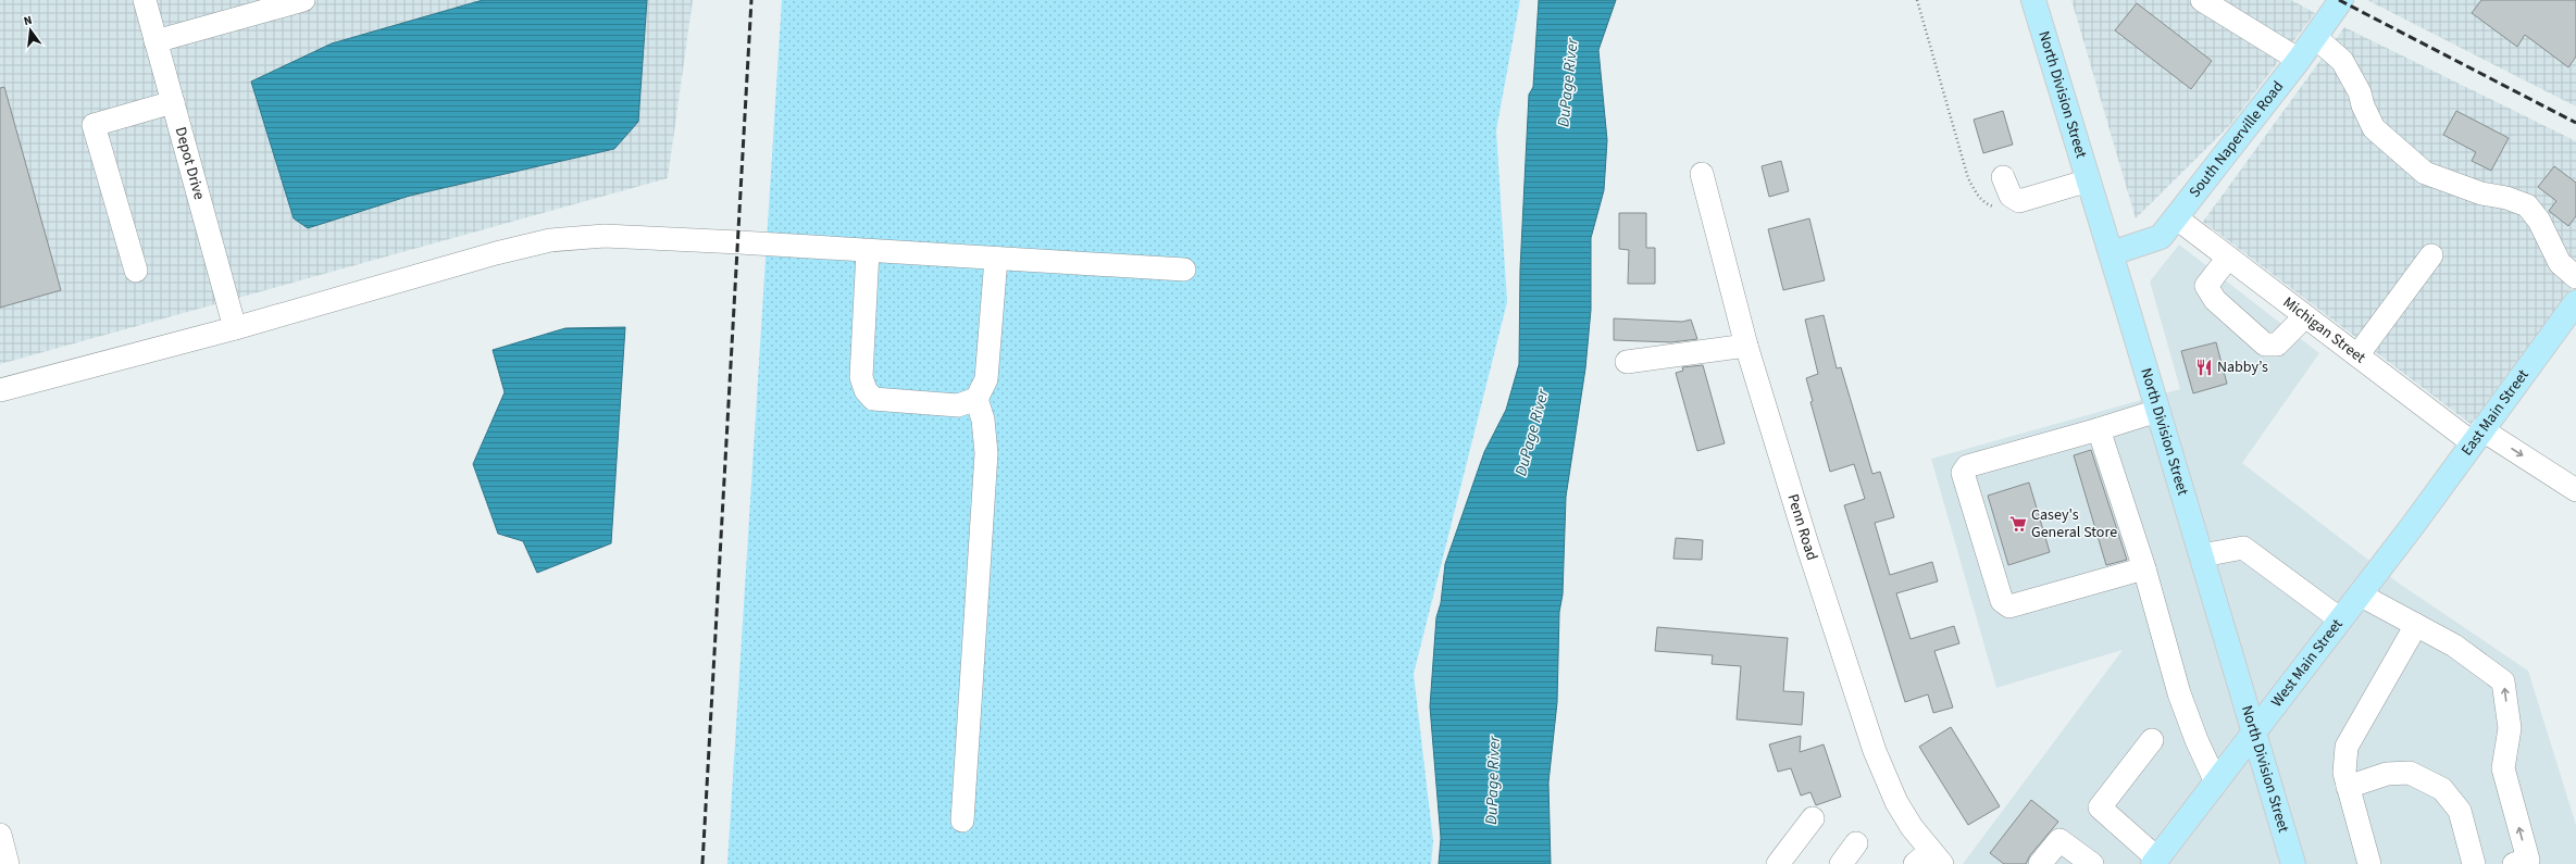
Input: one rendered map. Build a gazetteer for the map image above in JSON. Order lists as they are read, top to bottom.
{
  "streets": {
    "main road": [
      "North Division Street",
      "South Naperville Road",
      "East Main Street",
      "West Main Street"
    ],
    "street": ["Depot Drive", "Michigan Street", "Penn Road"]
  },
  "crossings": [
    ["North Division Street", "South Naperville Road"],
    ["North Division Street", "West Main Street"],
    ["South Naperville Road", "Michigan Street"],
    ["Michigan Street", "East Main Street"],
    ["East Main Street", "West Main Street"]
  ],
  "water": ["DuPage River"],
  "places": {
    "restaurant": ["Nabby’s"],
    "supermarket": ["Casey's General Store"]
  },
  "north": "top"
}
